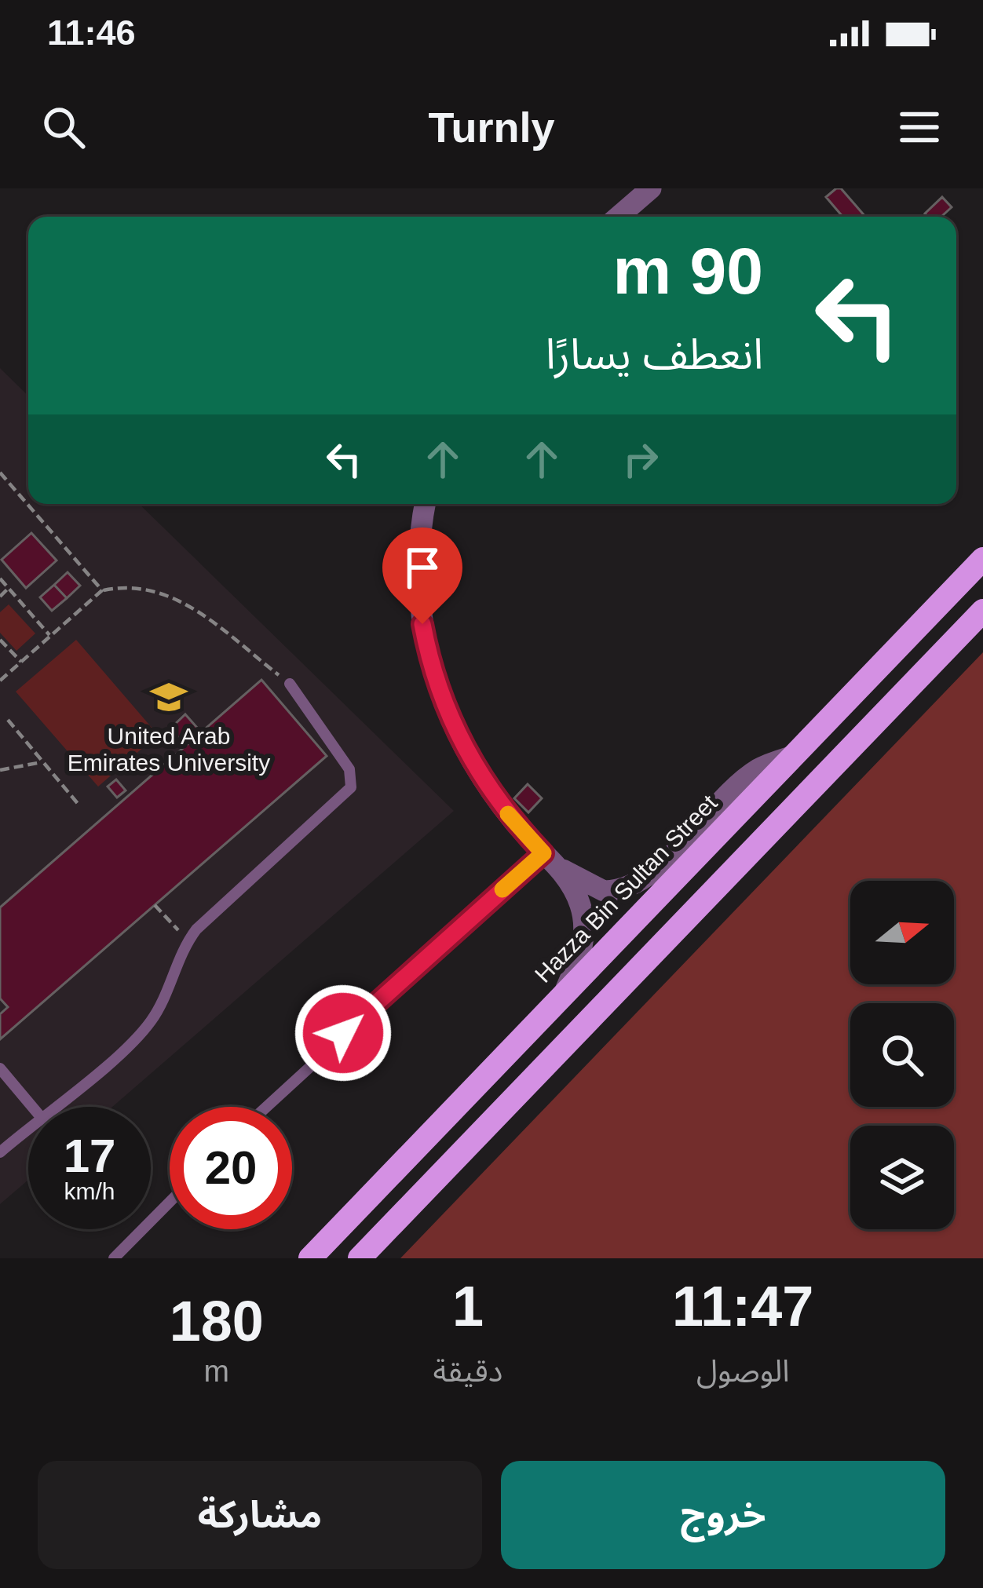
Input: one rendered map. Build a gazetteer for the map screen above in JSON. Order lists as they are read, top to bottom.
{
  "streets": {
    "main road": ["Hazza Bin Sultan Street"]
  },
  "places": {
    "school or university": ["United Arab Emirates University"]
  },
  "north": "right",
  "page": {
    "status": "11:46",
    "header": "Turnly",
    "turn": ["90 m", "انعطف يسارًا"],
    "speed": "17 km/h",
    "limit": "20",
    "eta": [
      "11:47",
      "الوصول",
      "1",
      "دقيقة",
      "180",
      "m"
    ],
    "buttons": ["خروج", "مشاركة"]
  }
}
